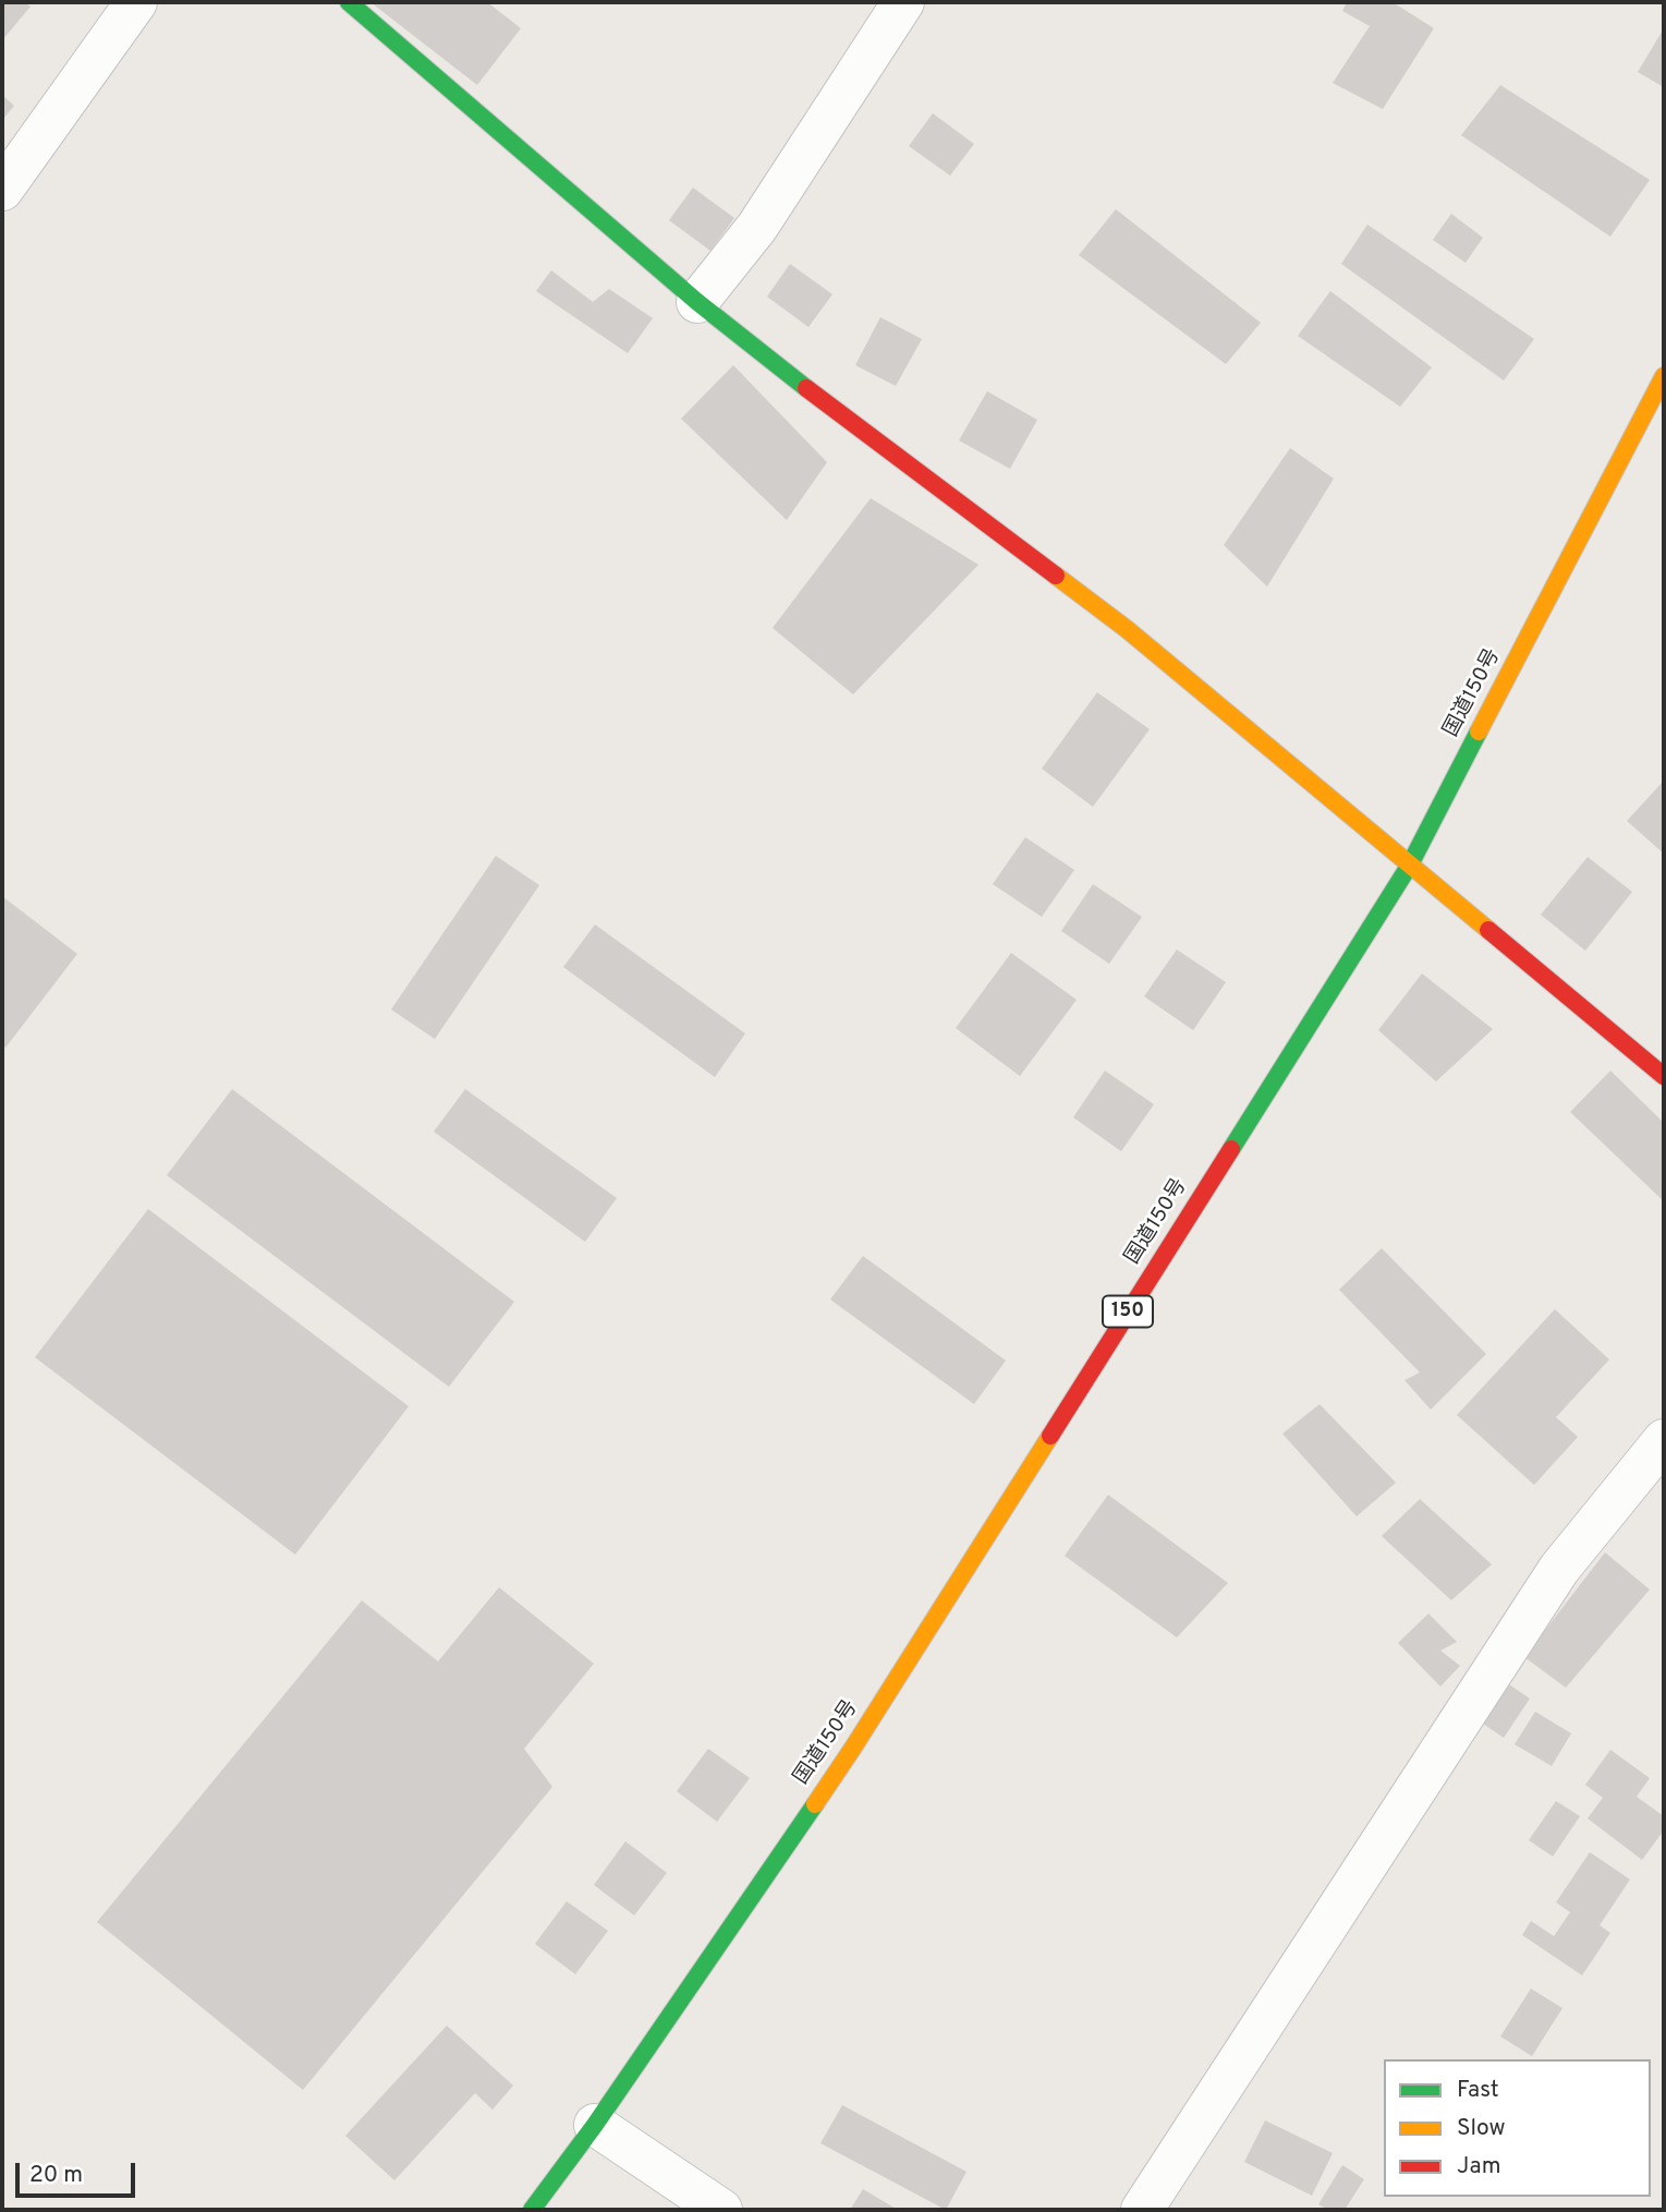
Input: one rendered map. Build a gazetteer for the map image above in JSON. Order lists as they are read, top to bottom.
{
  "streets": {
    "main road": ["国道150号", "150"]
  },
  "legend": ["Fast", "Slow", "Jam"],
  "scale_bar": "20 m"
}
